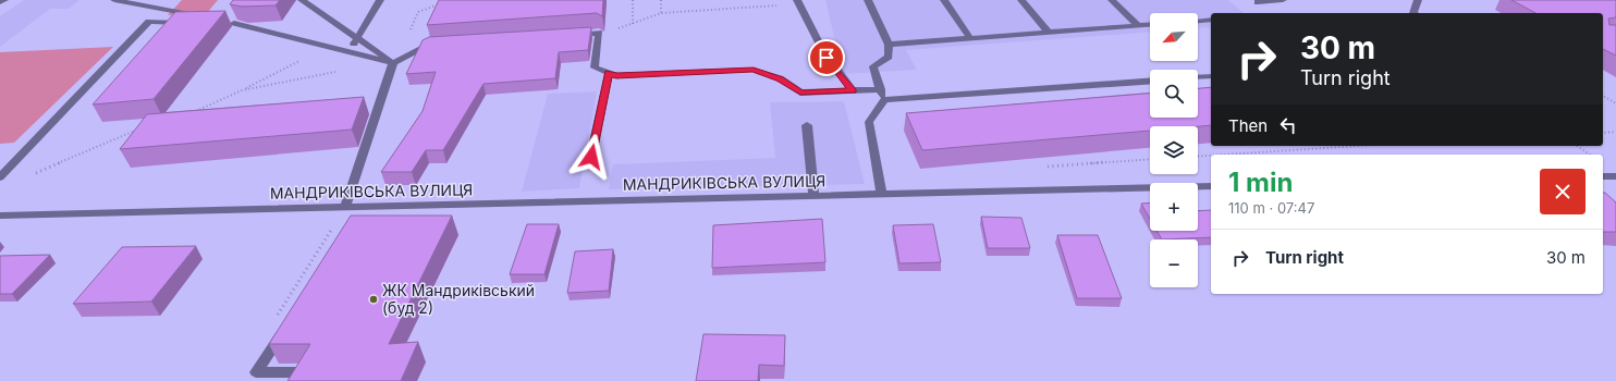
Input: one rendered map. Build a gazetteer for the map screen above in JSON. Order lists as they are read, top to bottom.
{
  "streets": {
    "street": ["МАНДРИКІВСЬКА ВУЛИЦЯ"]
  },
  "places": ["ЖК Мандриківський (буд 2)"],
  "north": "bottom left",
  "page": {
    "map_buttons": ["+", "−"],
    "turn": ["30 m", "Turn right"],
    "then": "Then",
    "heading": ["1 min", "110 m · 07:47"],
    "list": [
      {
        "name": "Turn right",
        "value": "30 m"
      }
    ]
  }
}
